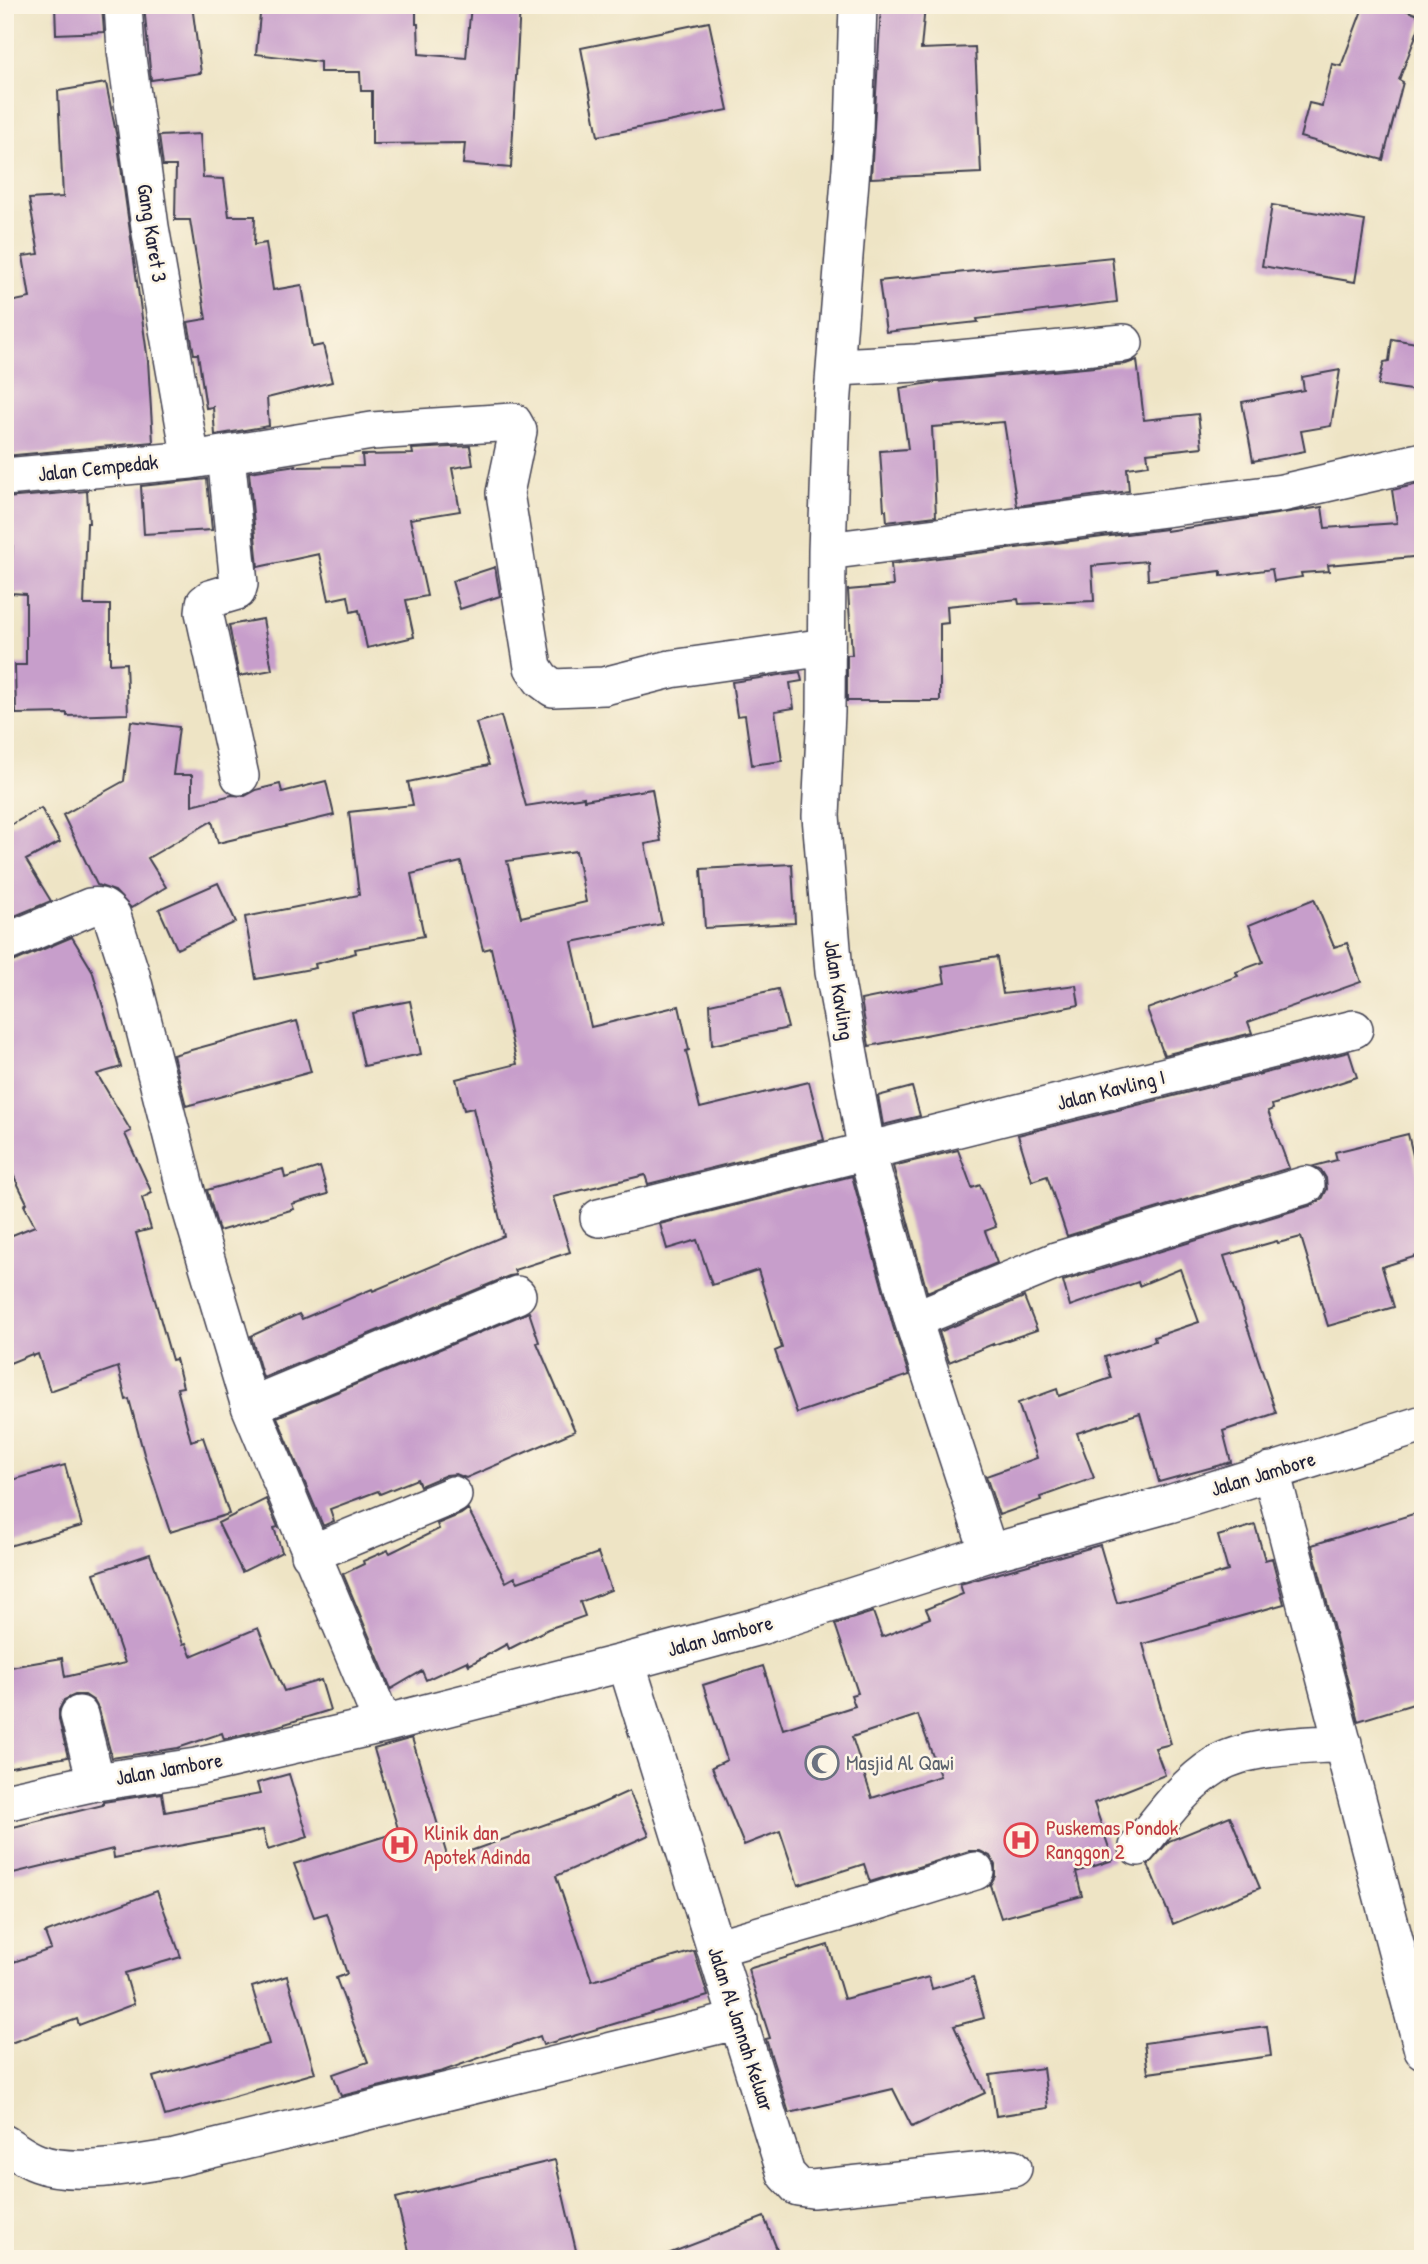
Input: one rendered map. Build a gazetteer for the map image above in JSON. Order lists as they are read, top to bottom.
{
  "streets": {
    "street": [
      "Gang Karet 3",
      "Jalan Cempedak",
      "Jalan Kavling",
      "Jalan Kavling I",
      "Jalan Jambore",
      "Jalan Al Jannah Keluar"
    ]
  },
  "crossings": [
    ["Gang Karet 3", "Jalan Cempedak"],
    ["Jalan Cempedak", "Jalan Kavling"],
    ["Jalan Kavling", "Jalan Kavling I"],
    ["Jalan Kavling", "Jalan Jambore"],
    ["Jalan Jambore", "Jalan Al Jannah Keluar"]
  ],
  "places": {
    "mosque": ["Masjid Al Qawi"],
    "hospital": ["Puskemas Pondok Ranggon 2", "Klinik dan Apotek Adinda"]
  }
}
